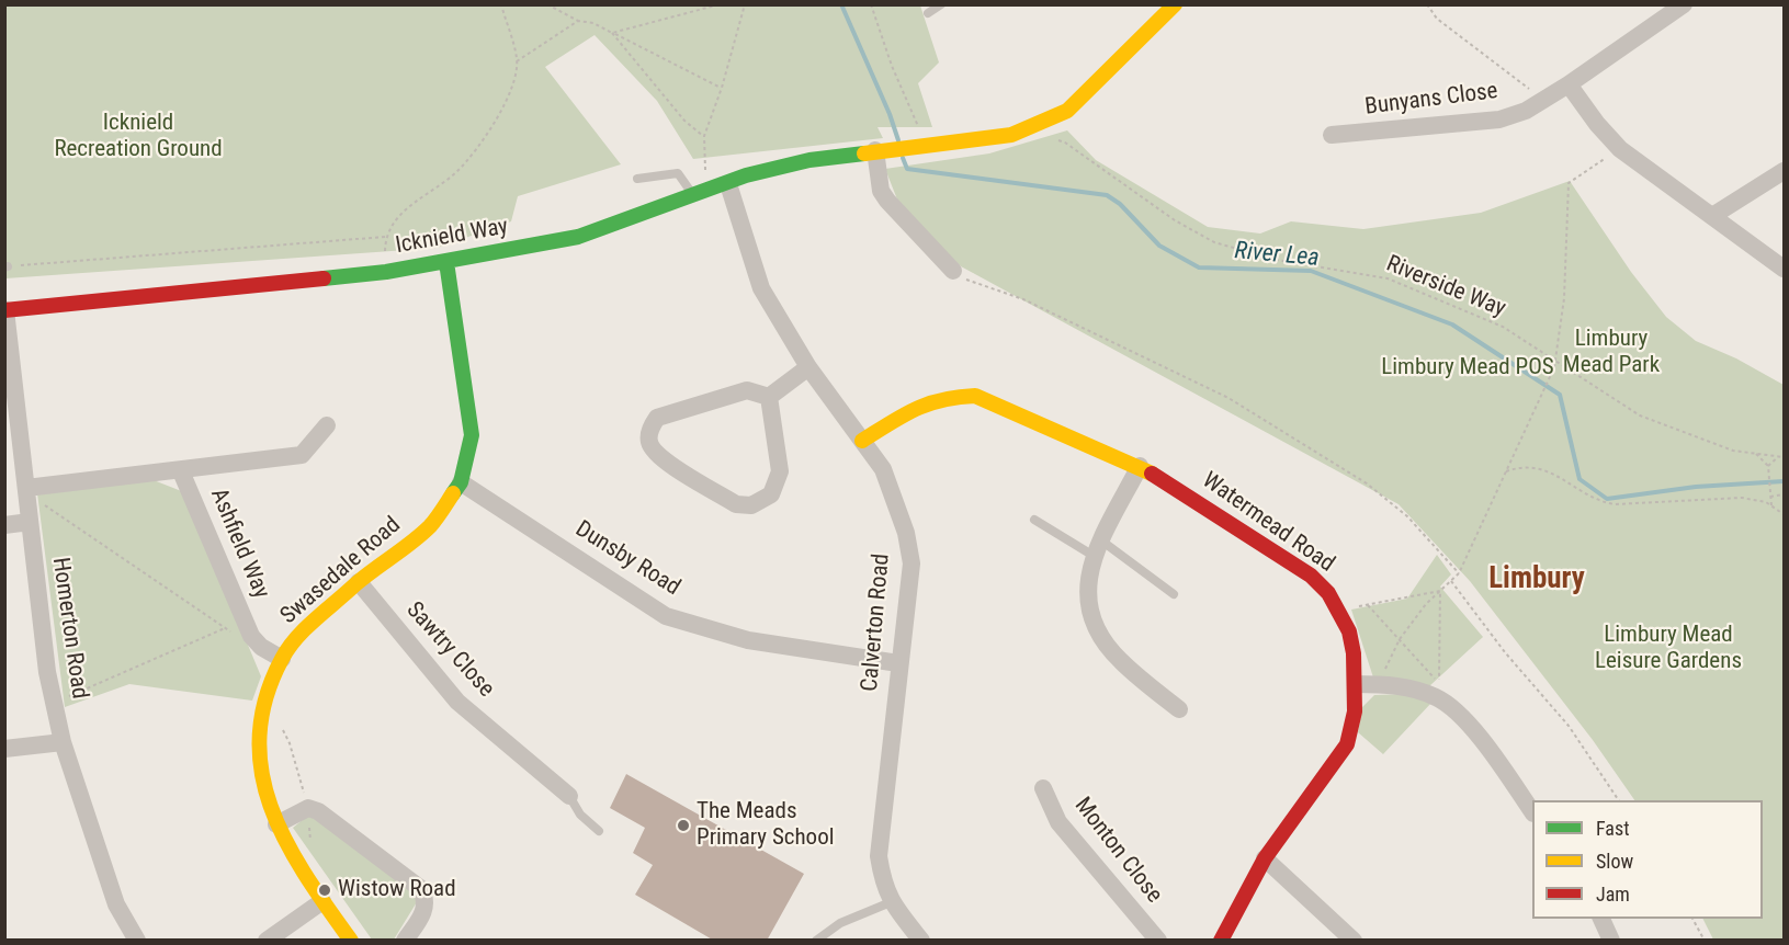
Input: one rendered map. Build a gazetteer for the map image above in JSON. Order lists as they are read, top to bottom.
{
  "streets": {
    "street": [
      "Bunyans Close",
      "Icknield Way",
      "Watermead Road",
      "Ashfield Way",
      "Dunsby Road",
      "Swasedale Road",
      "Calverton Road",
      "Homerton Road",
      "Sawtry Close",
      "Monton Close"
    ],
    "path": ["Riverside Way"]
  },
  "crossings": [
    ["Icknield Way", "Swasedale Road"],
    ["Icknield Way", "Calverton Road"],
    ["Icknield Way", "Homerton Road"],
    ["Watermead Road", "Calverton Road"],
    ["Ashfield Way", "Swasedale Road"],
    ["Ashfield Way", "Homerton Road"],
    ["Dunsby Road", "Swasedale Road"],
    ["Dunsby Road", "Calverton Road"],
    ["Swasedale Road", "Sawtry Close"]
  ],
  "districts": ["Limbury"],
  "water": ["River Lea"],
  "parks": [
    "Icknield Recreation Ground",
    "Limbury Mead Park",
    "Limbury Mead POS",
    "Limbury Mead Leisure Gardens"
  ],
  "places": ["The Meads Primary School", "Wistow Road"],
  "legend": ["Fast", "Slow", "Jam"]
}
